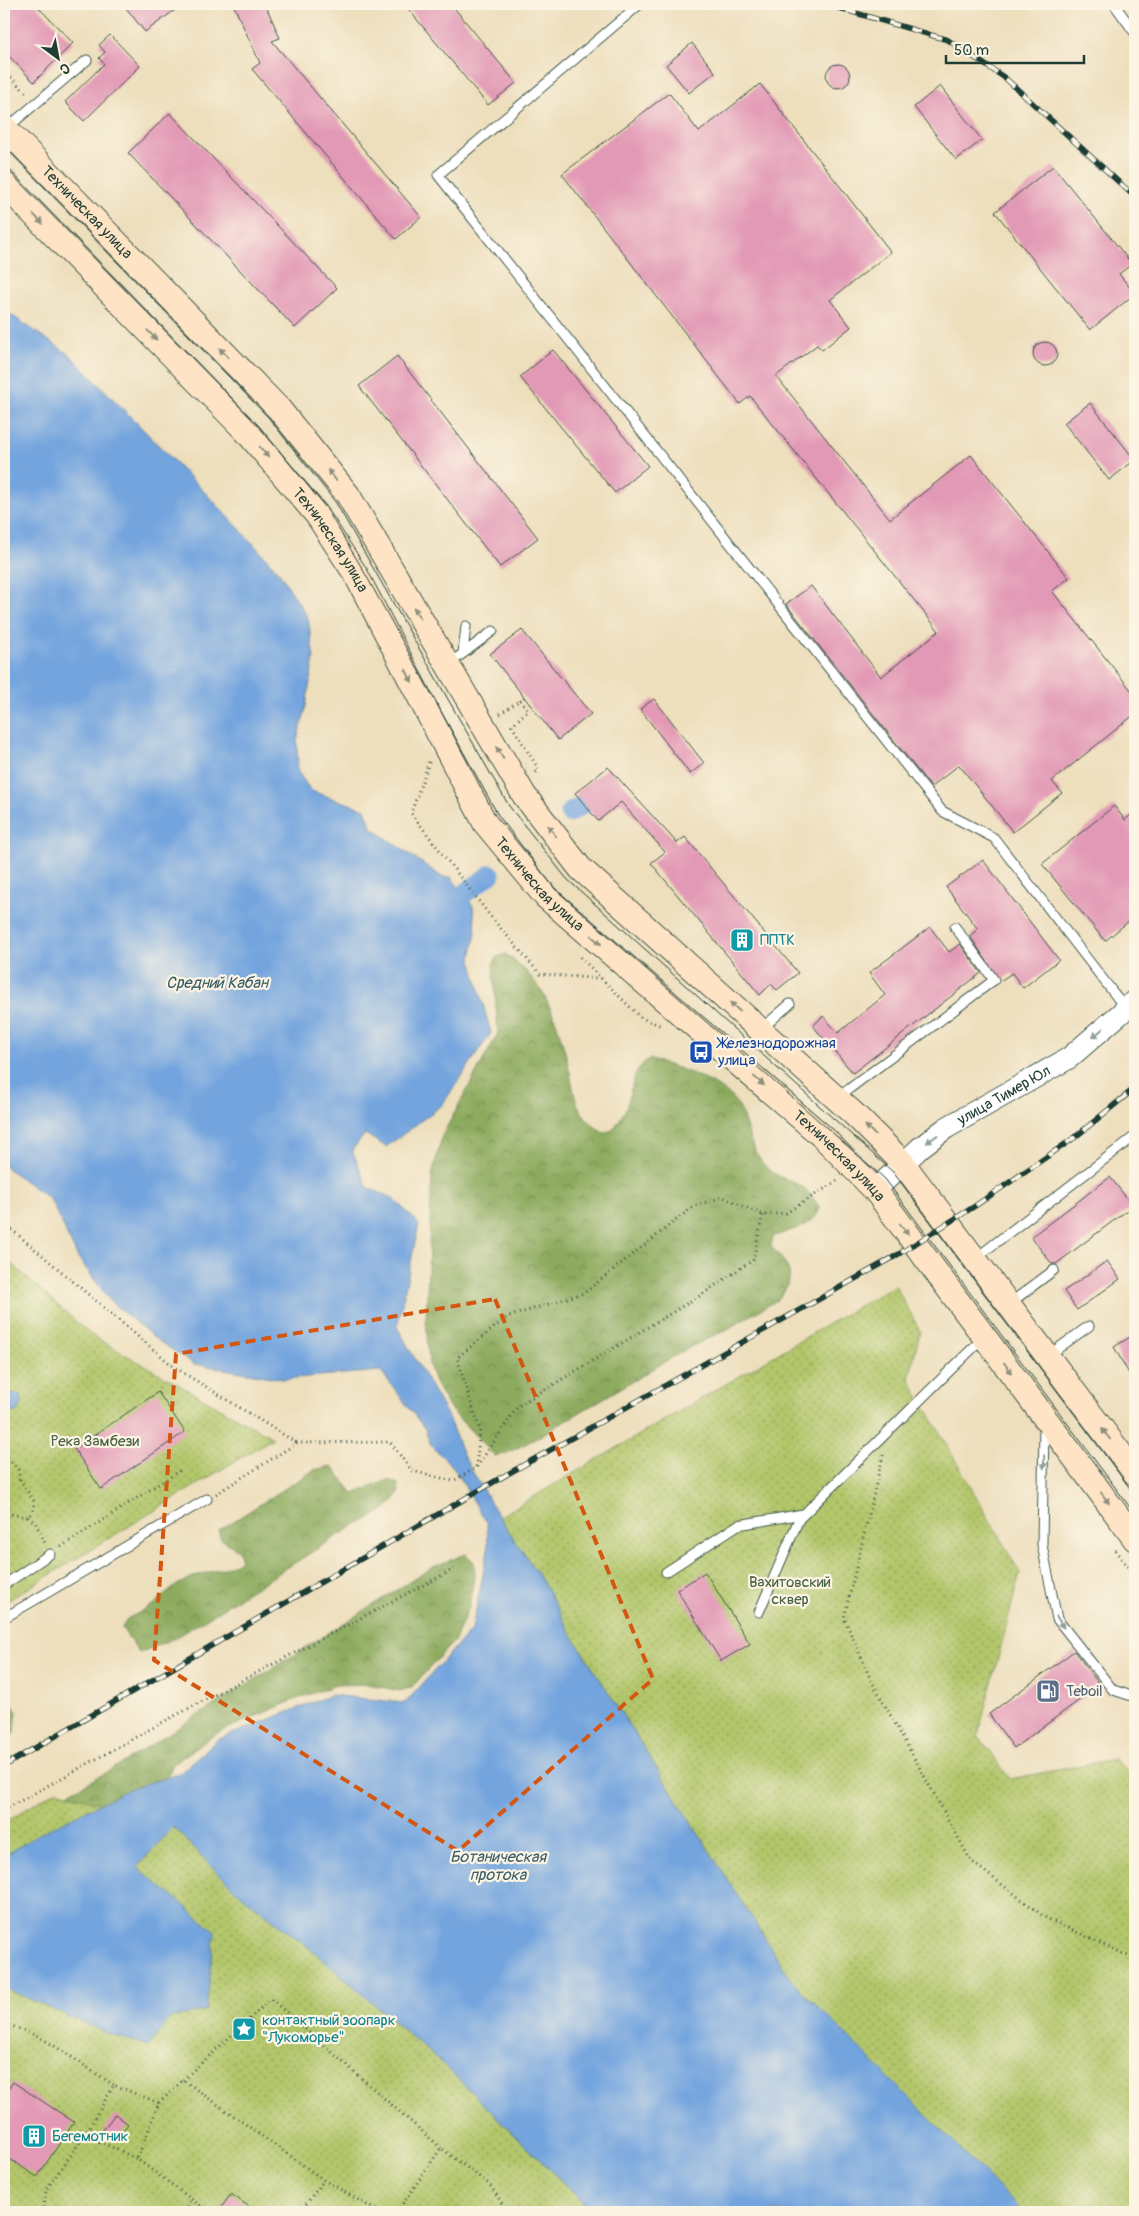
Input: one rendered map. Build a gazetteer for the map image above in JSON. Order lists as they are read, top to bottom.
{
  "streets": {
    "main road": ["Техническая улица"],
    "street": ["улица Тимер Юл"]
  },
  "crossings": [
    ["Техническая улица", "улица Тимер Юл"]
  ],
  "one_way": ["улица Тимер Юл"],
  "water": ["Средний Кабан", "Ботаническая протока"],
  "parks": ["Река Замбези", "Вахитовский сквер"],
  "places": {
    "building": ["ППТК", "Бегемотник"],
    "bus stop": ["Железнодорожная улица"],
    "fuel station": ["Teboil"],
    "place": ["контактный зоопарк \"Лукоморье\""]
  },
  "scale_bar": "50 m",
  "north": "bottom right"
}
